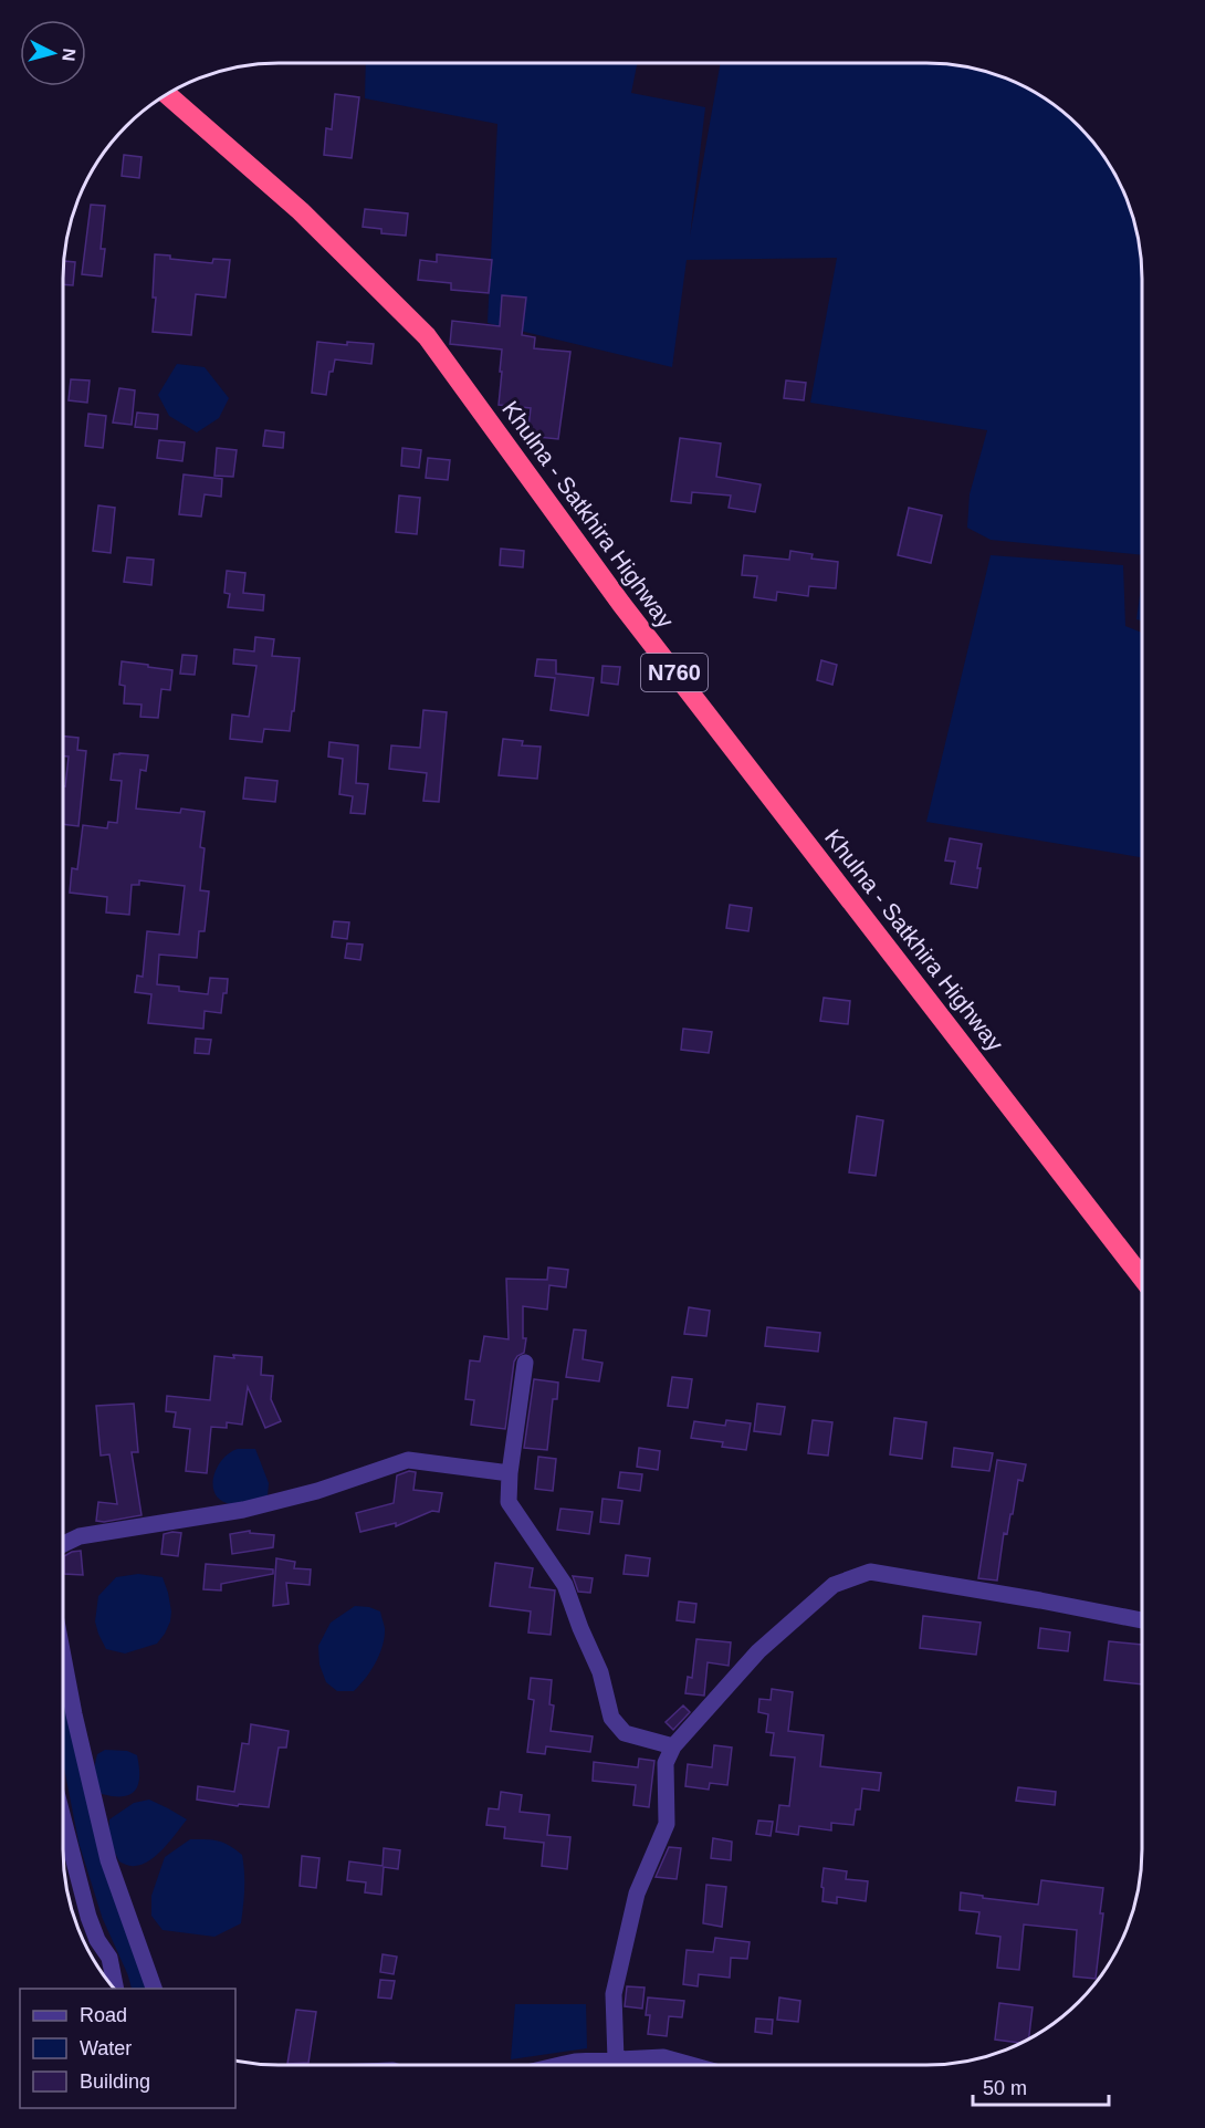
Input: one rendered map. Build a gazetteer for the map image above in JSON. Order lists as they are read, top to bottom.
{
  "streets": {
    "highway": ["Khulna - Satkhira Highway", "N760"]
  },
  "legend": ["Road", "Water", "Building"],
  "scale_bar": "50 m",
  "north": "right"
}
